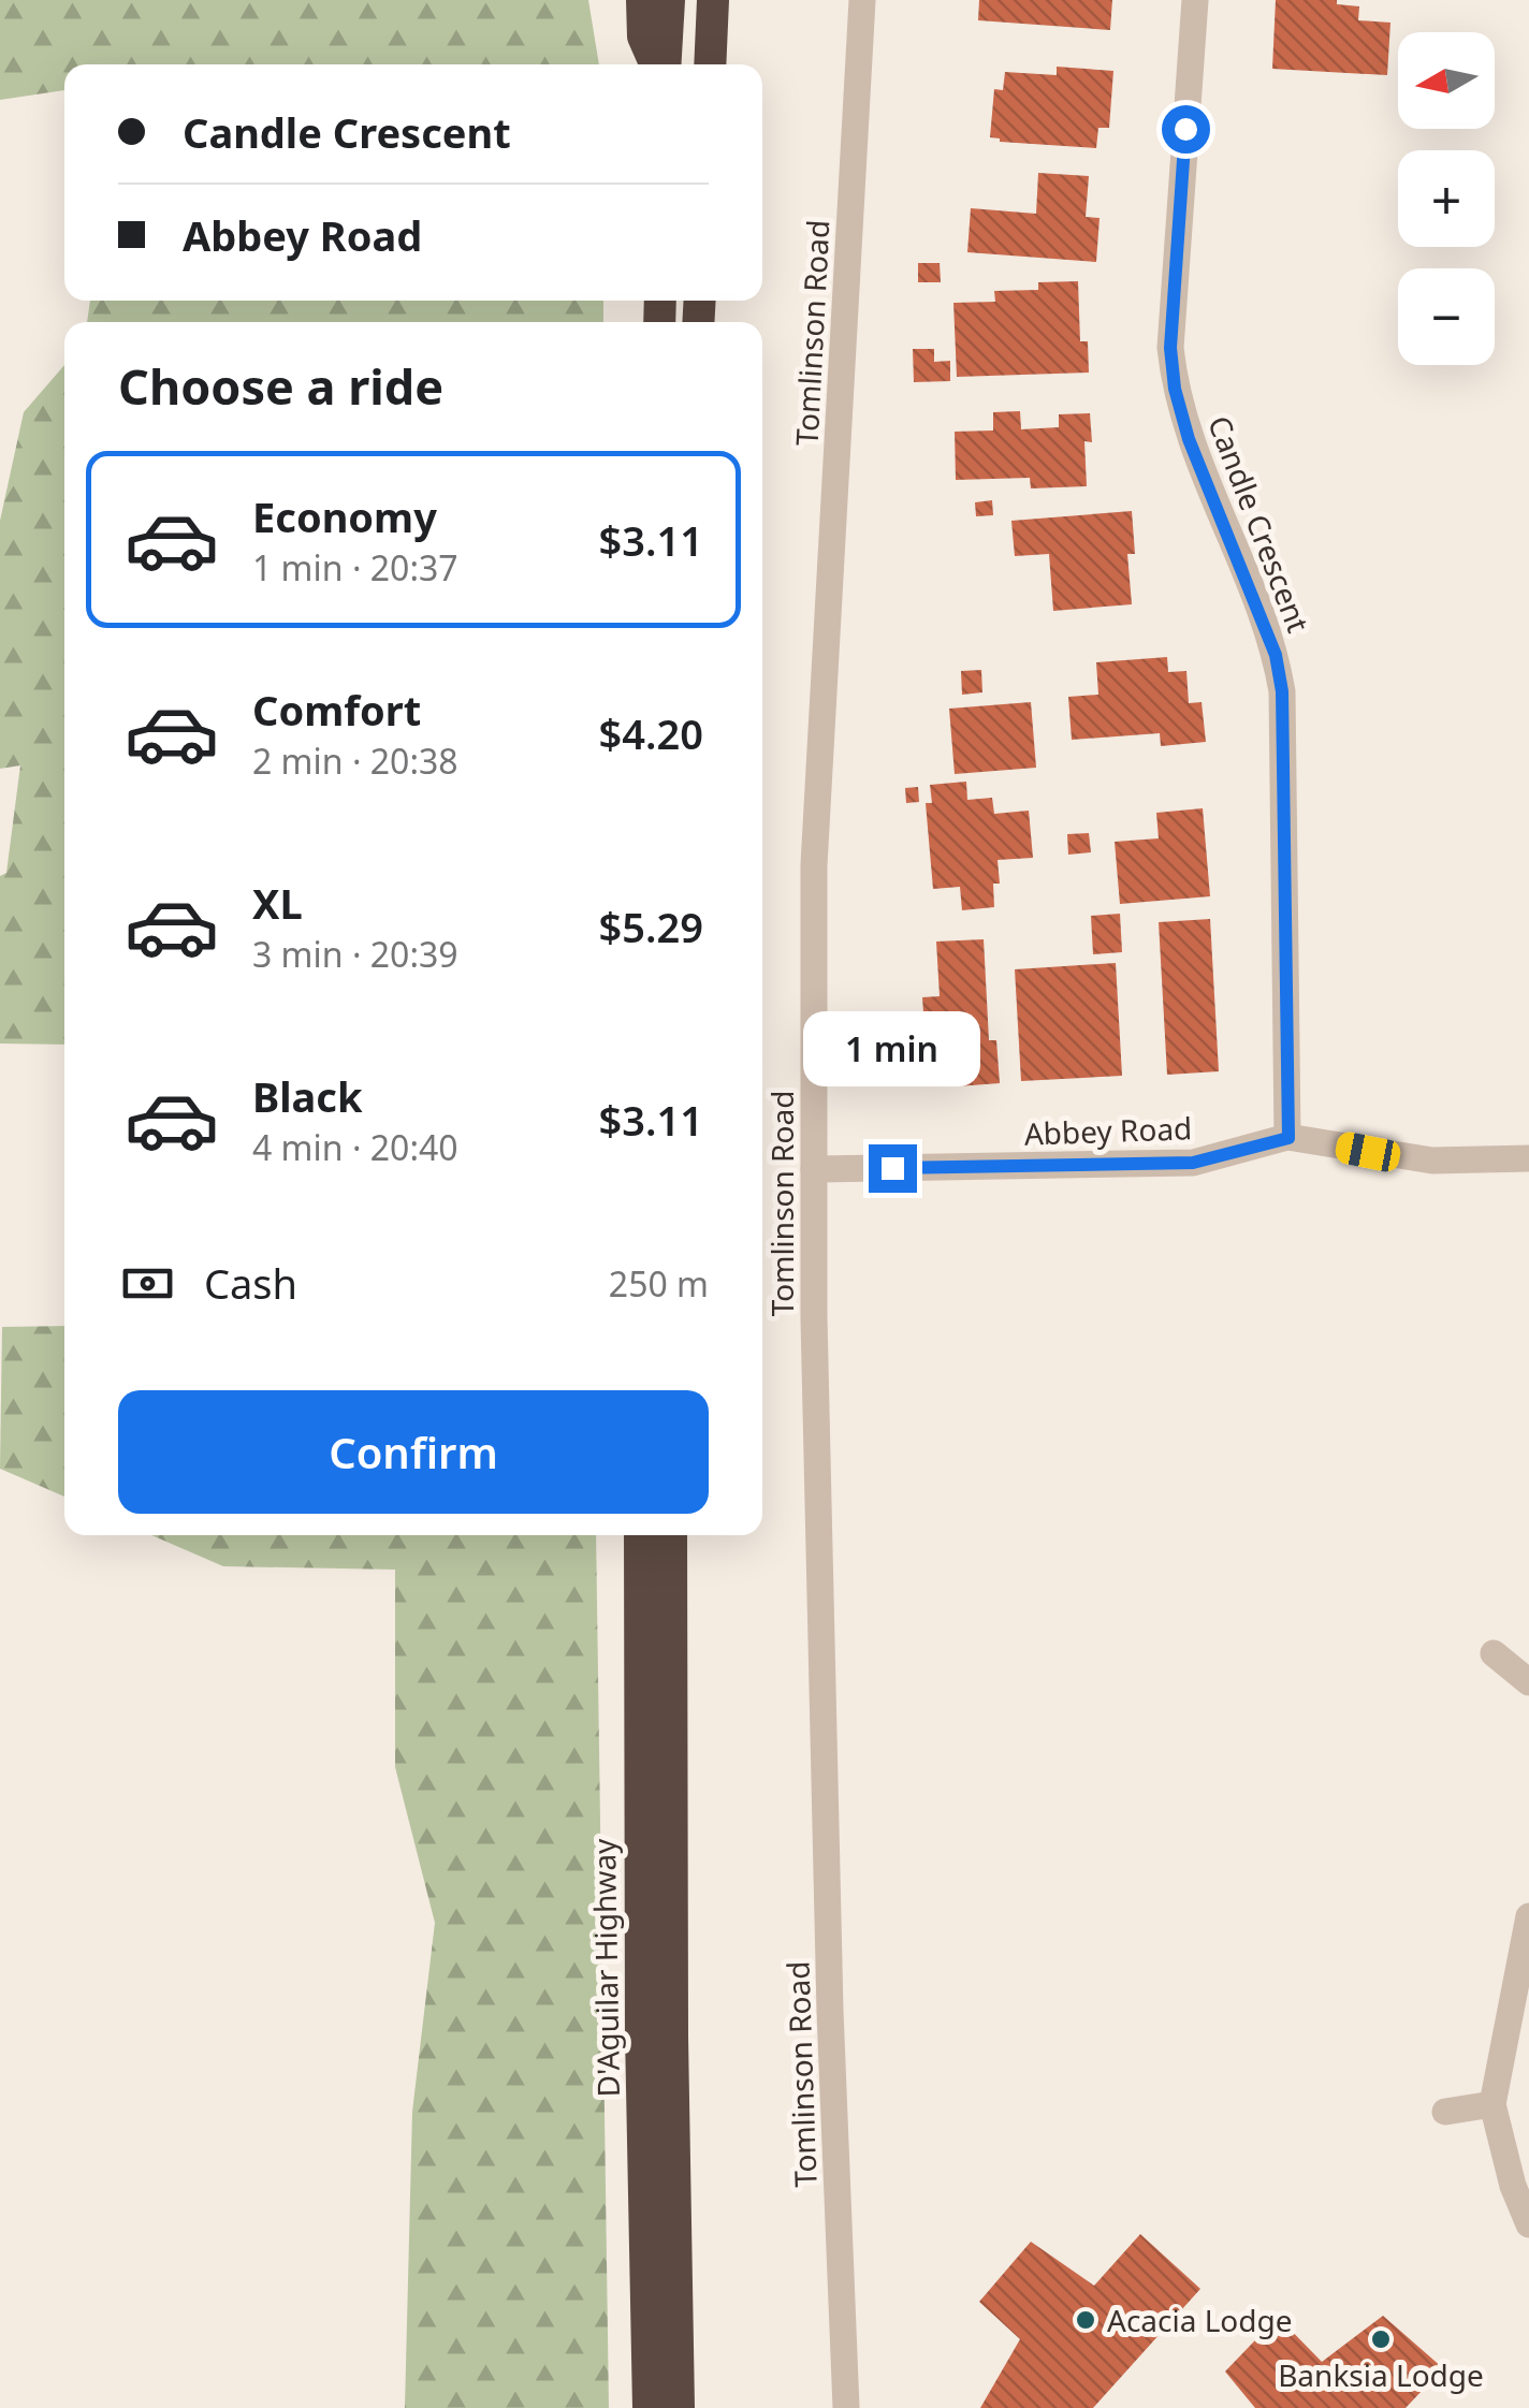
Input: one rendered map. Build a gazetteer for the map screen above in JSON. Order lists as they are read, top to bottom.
{
  "streets": {
    "highway": ["D'Aguilar Highway"],
    "street": ["Tomlinson Road", "Candle Crescent", "Abbey Road"]
  },
  "crossings": [
    ["Tomlinson Road", "Abbey Road"],
    ["Candle Crescent", "Abbey Road"]
  ],
  "places": ["Acacia Lodge", "Banksia Lodge"],
  "north": "left",
  "page": {
    "map_buttons": ["+", "−"],
    "banner": ["Candle Crescent", "Abbey Road"],
    "heading": "Choose a ride",
    "list": [
      {
        "name": "Economy",
        "note": "1 min · 20:37",
        "value": "$3.11"
      },
      {
        "name": "Comfort",
        "note": "2 min · 20:38",
        "value": "$4.20"
      },
      {
        "name": "XL",
        "note": "3 min · 20:39",
        "value": "$5.29"
      },
      {
        "name": "Black",
        "note": "4 min · 20:40",
        "value": "$3.11"
      }
    ],
    "bubble": "1 min",
    "pay": ["Cash", "250 m"],
    "buttons": "Confirm"
  }
}
